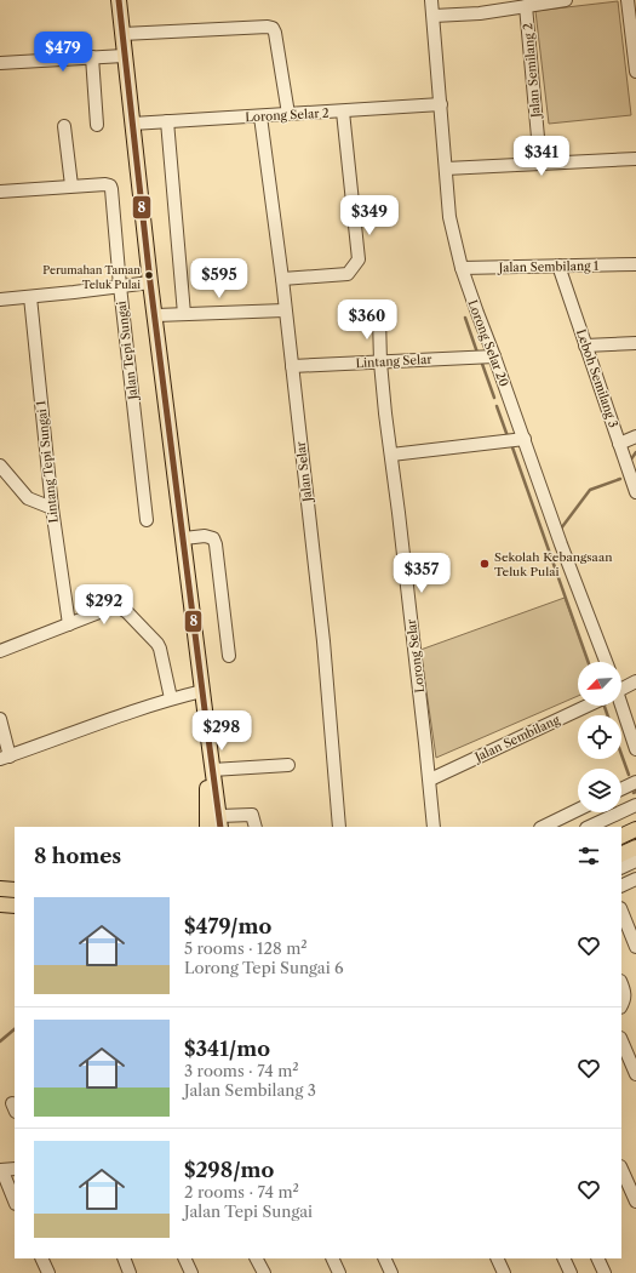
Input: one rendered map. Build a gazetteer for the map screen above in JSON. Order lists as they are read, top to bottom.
{
  "streets": {
    "street": [
      "Jalan Semilang 2",
      "Lorong Selar 2",
      "Jalan Sembilang 1",
      "Lorong Selar 20",
      "Jalan Tepi Sungai",
      "Lintang Selar",
      "Leboh Semilang 3",
      "Lintang Tepi Sungai 1",
      "Jalan Selar",
      "Lorong Selar",
      "Jalan Sembilang"
    ]
  },
  "crossings": [
    ["Lorong Selar 2", "Lorong Selar 20"],
    ["Lorong Selar 2", "Jalan Selar"],
    ["Jalan Sembilang 1", "Lorong Selar 20"],
    ["Jalan Sembilang 1", "Leboh Semilang 3"],
    ["Lorong Selar 20", "Lintang Selar"],
    ["Lintang Selar", "Jalan Selar"],
    ["Lintang Selar", "Lorong Selar"],
    ["Lorong Selar", "Jalan Sembilang"]
  ],
  "places": ["Perumahan Taman Teluk Pulai", "Sekolah Kebangsaan Teluk Pulai"],
  "lines": ["transit line 8"],
  "north": "bottom left",
  "page": {
    "price": [
      "$479",
      "$341",
      "$349",
      "$595",
      "$360",
      "$357",
      "$292",
      "$298"
    ],
    "heading": "8 homes",
    "list": [
      {
        "name": "$479/mo",
        "note": "5 rooms · 128 m² · Lorong Tepi Sungai 6"
      },
      {
        "name": "$341/mo",
        "note": "3 rooms · 74 m² · Jalan Sembilang 3"
      },
      {
        "name": "$298/mo",
        "note": "2 rooms · 74 m² · Jalan Tepi Sungai"
      }
    ]
  }
}
